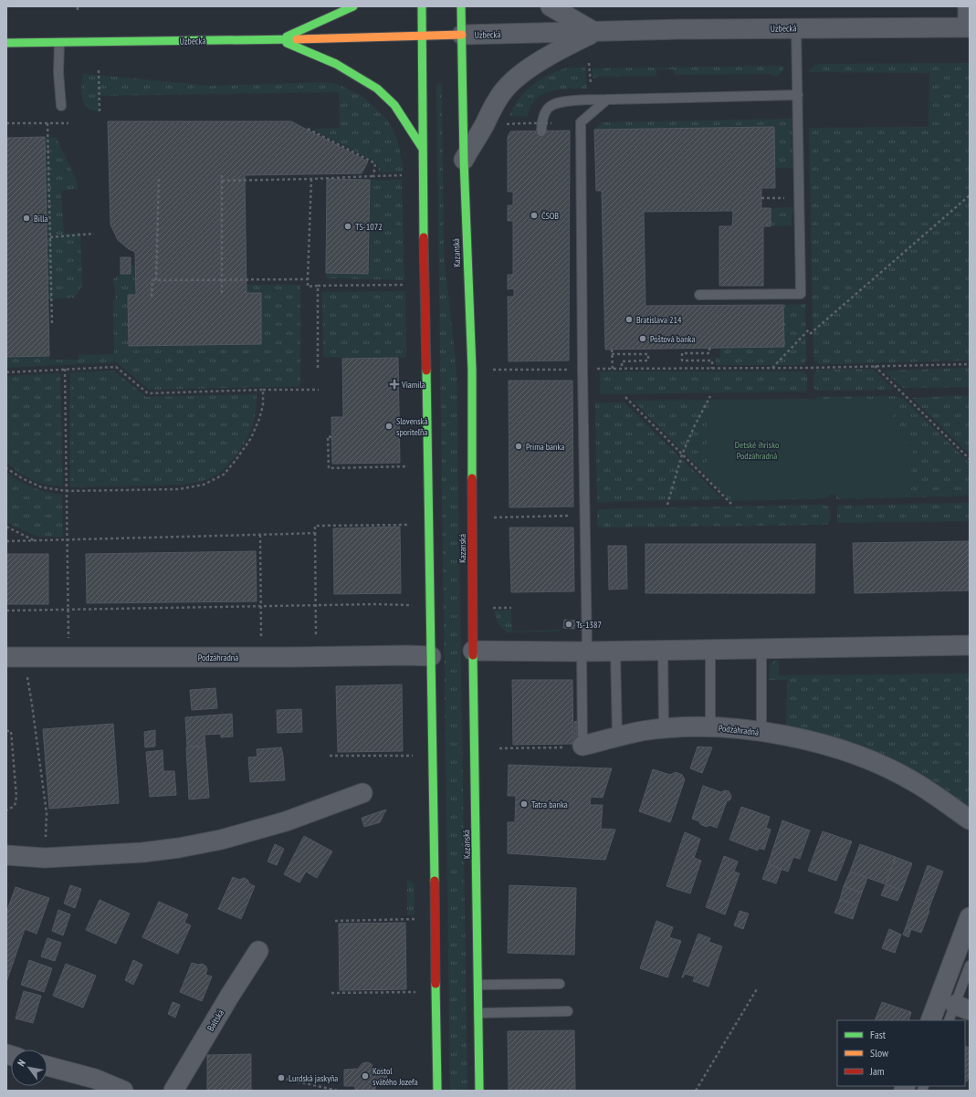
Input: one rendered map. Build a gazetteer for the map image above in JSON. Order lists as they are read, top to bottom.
{
  "streets": {
    "main road": ["Uzbecká", "Kazanská"],
    "street": ["Podzáhradná", "Baltská"]
  },
  "crossings": [
    ["Uzbecká", "Kazanská"]
  ],
  "parks": ["Detské ihrisko Podzáhradná"],
  "places": {
    "other": [
      "ČSOB",
      "Billa",
      "TS-1072",
      "Bratislava 214",
      "Poštová banka",
      "Slovenská sporiteľňa",
      "Prima banka",
      "Ts-1387",
      "Tatra banka",
      "Kostol svätého Jozefa",
      "Lurdská jaskyňa"
    ],
    "health": ["Viamila"]
  },
  "legend": ["Fast", "Slow", "Jam"],
  "north": "top left"
}
